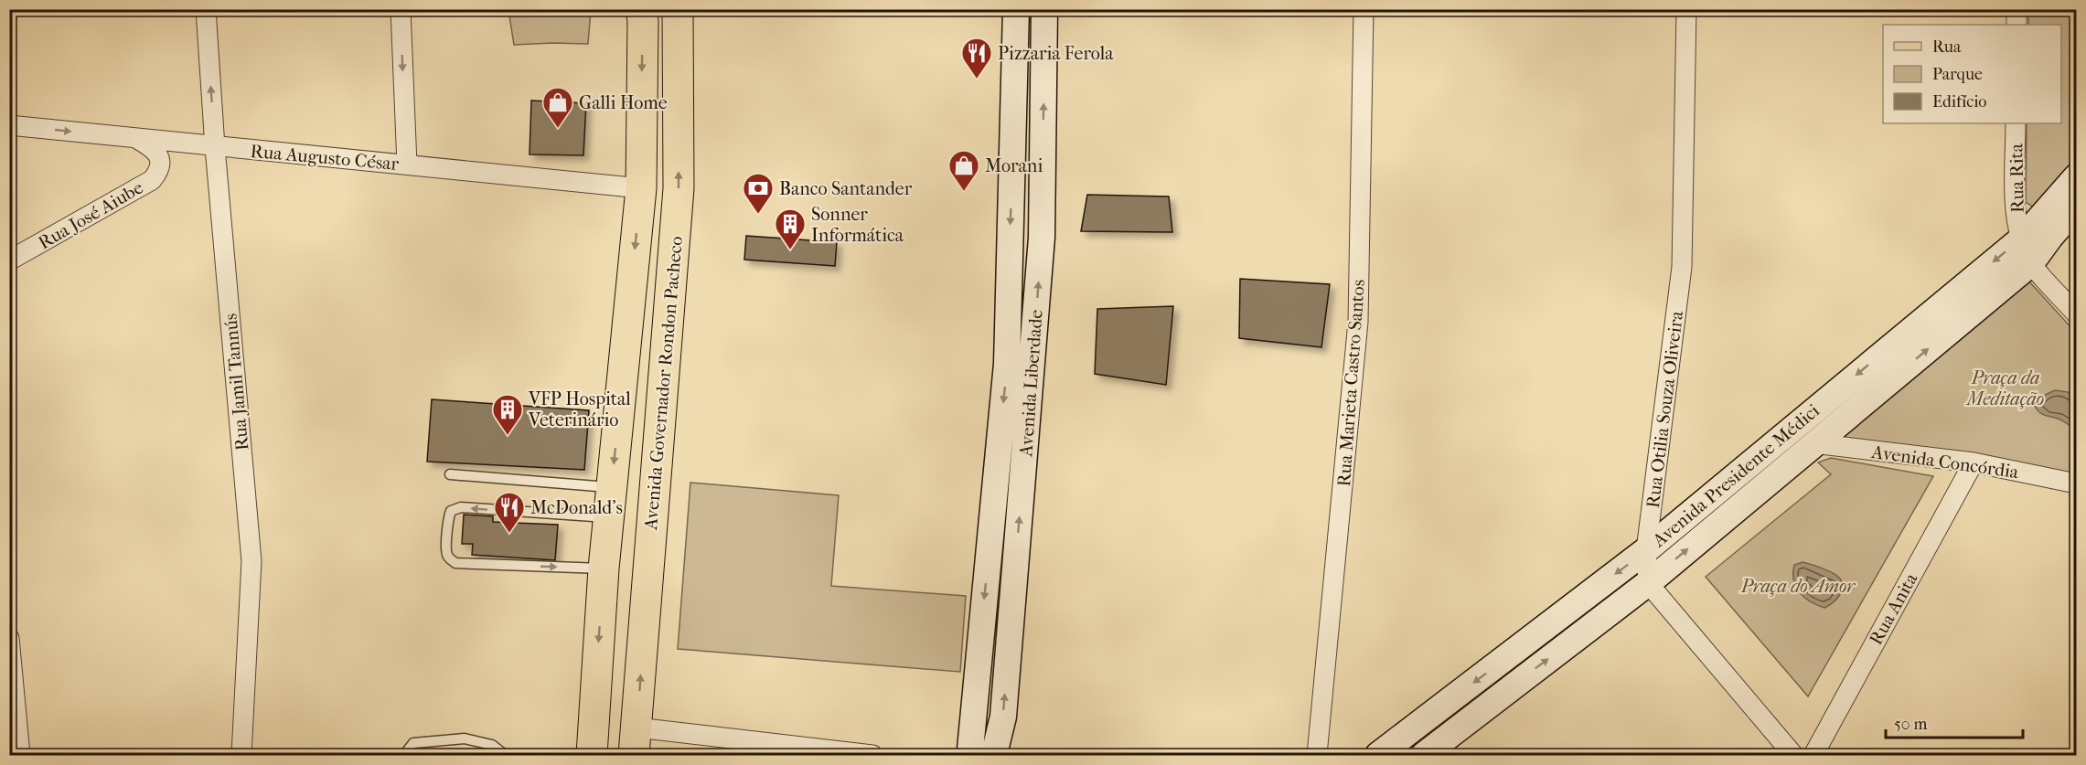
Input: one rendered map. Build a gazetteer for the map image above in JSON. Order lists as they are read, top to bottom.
{
  "streets": {
    "main road": ["Avenida Governador Rondon Pacheco", "Avenida Liberdade", "Avenida Presidente Médici"],
    "street": [
      "Rua Augusto César",
      "Rua Rita",
      "Rua José Aiube",
      "Rua Jamil Tannús",
      "Rua Marieta Castro Santos",
      "Rua Otilia Souza Oliveira",
      "Avenida Concórdia",
      "Rua Anita"
    ]
  },
  "crossings": [
    ["Rua Augusto César", "Rua José Aiube"],
    ["Rua Augusto César", "Rua Jamil Tannús"],
    ["Rua Rita", "Avenida Presidente Médici"],
    ["Rua Otilia Souza Oliveira", "Avenida Presidente Médici"],
    ["Avenida Concórdia", "Avenida Presidente Médici"],
    ["Avenida Concórdia", "Rua Anita"]
  ],
  "parks": ["Praça da Meditação", "Praça do Amor"],
  "places": {
    "restaurant": ["Pizzaria Ferola", "McDonald's"],
    "shop": ["Galli Home", "Morani"],
    "bank": ["Banco Santander"],
    "building": ["Sonner Informática", "VFP Hospital Veterinário"]
  },
  "legend": ["Rua", "Parque", "Edifício"],
  "scale_bar": "50 m"
}
